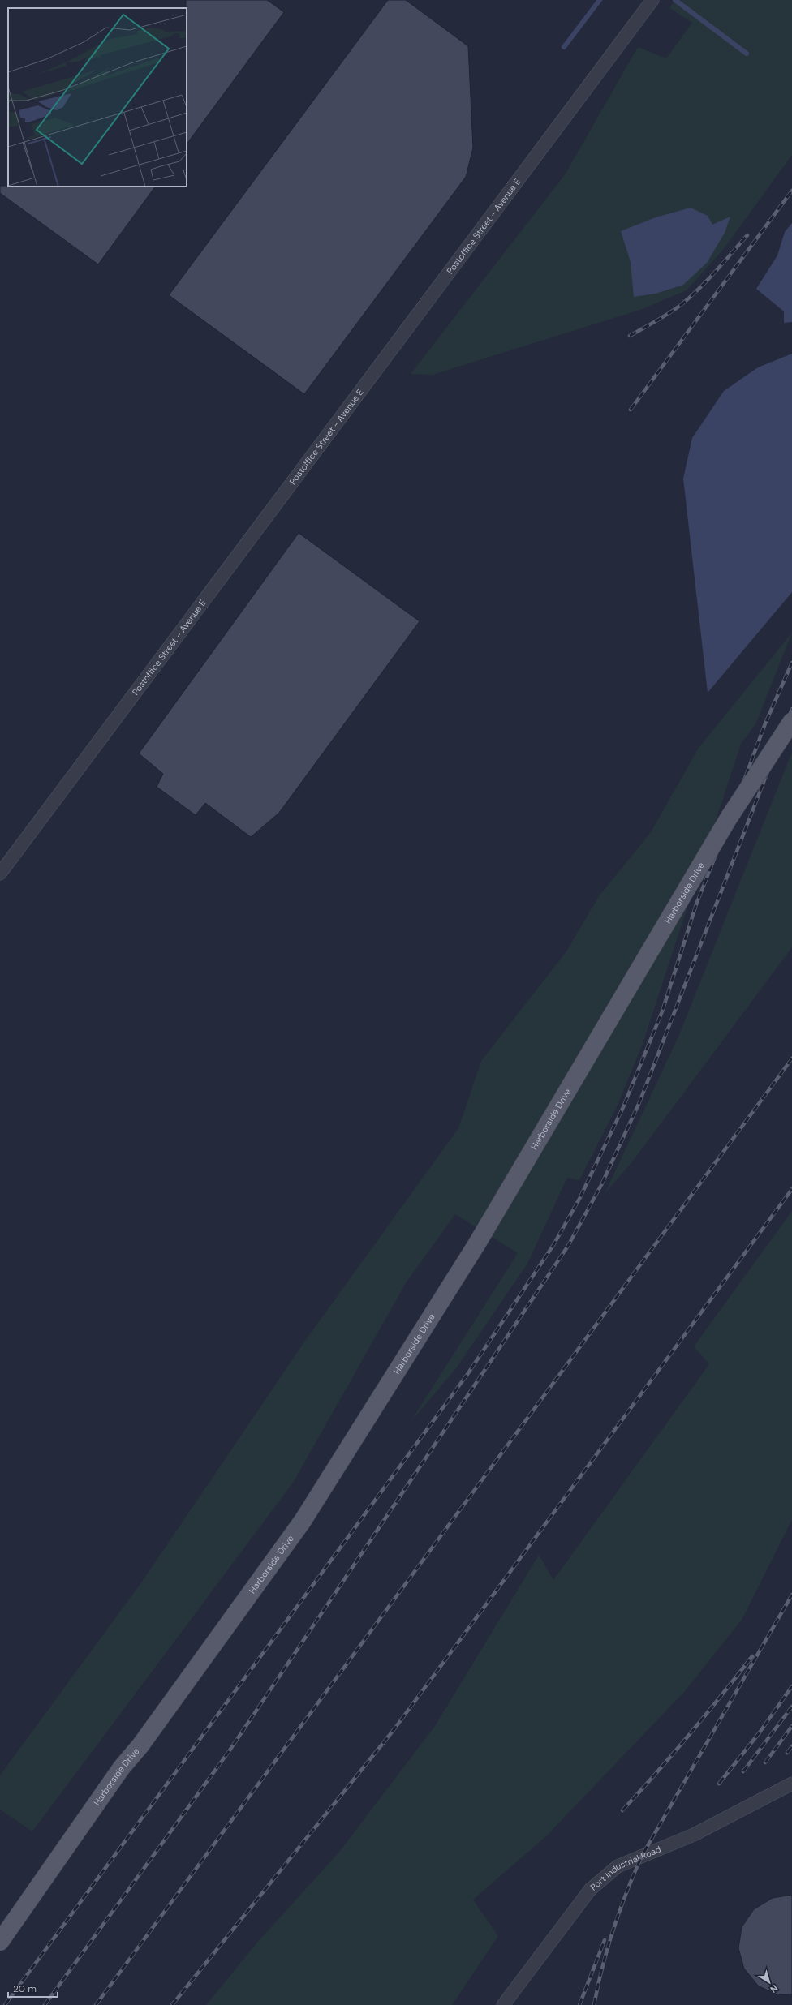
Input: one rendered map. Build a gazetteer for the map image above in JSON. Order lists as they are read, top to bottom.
{
  "streets": {
    "main road": ["Harborside Drive"],
    "street": ["Postoffice Street - Avenue E", "Port Industrial Road"]
  },
  "scale_bar": "20 m",
  "north": "bottom right"
}
